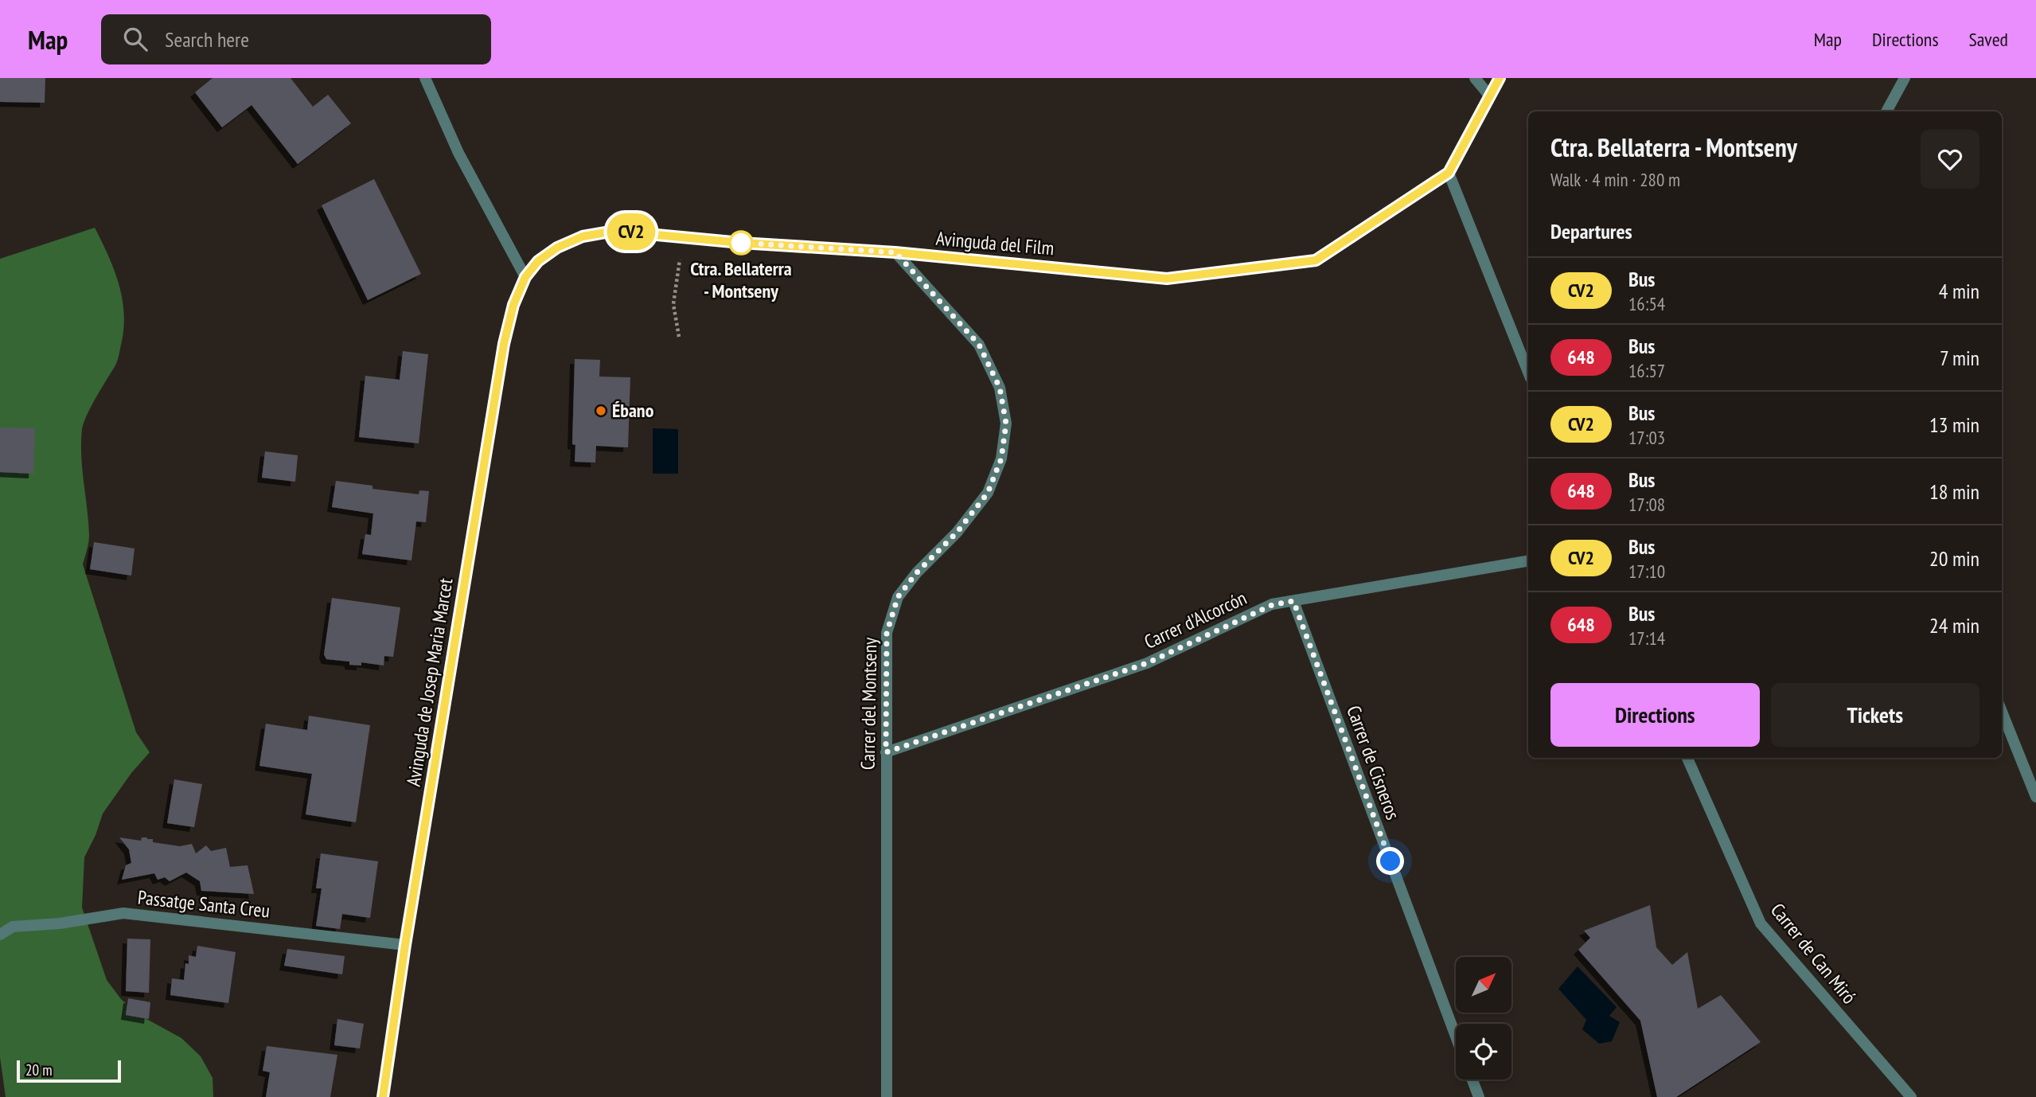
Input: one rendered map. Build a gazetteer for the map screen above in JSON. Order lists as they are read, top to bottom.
{
  "streets": {
    "street": [
      "Avinguda del Film",
      "Carrer d'Alcorcón",
      "Avinguda de Josep Maria Marcet",
      "Carrer del Montseny",
      "Carrer de Cisneros",
      "Passatge Santa Creu",
      "Carrer de Can Miró"
    ]
  },
  "crossings": [
    ["Avinguda del Film", "Avinguda de Josep Maria Marcet"],
    ["Avinguda del Film", "Carrer del Montseny"],
    ["Carrer d'Alcorcón", "Carrer del Montseny"],
    ["Carrer d'Alcorcón", "Carrer de Cisneros"],
    ["Avinguda de Josep Maria Marcet", "Passatge Santa Creu"]
  ],
  "places": ["Ctra. Bellaterra - Montseny", "Ébano"],
  "lines": ["bus line CV2"],
  "scale_bar": "20 m",
  "north": "top right",
  "page": {
    "header": "Map",
    "search": "Search here",
    "nav": ["Map", "Directions", "Saved"],
    "on_map": "CV2",
    "heading": [
      ["Ctra. Bellaterra - Montseny", "Walk · 4 min · 280 m"],
      "Departures"
    ],
    "list": [
      {
        "mark": "CV2",
        "name": "Bus",
        "note": "16:54",
        "value": "4 min"
      },
      {
        "mark": "648",
        "name": "Bus",
        "note": "16:57",
        "value": "7 min"
      },
      {
        "mark": "CV2",
        "name": "Bus",
        "note": "17:03",
        "value": "13 min"
      },
      {
        "mark": "648",
        "name": "Bus",
        "note": "17:08",
        "value": "18 min"
      },
      {
        "mark": "CV2",
        "name": "Bus",
        "note": "17:10",
        "value": "20 min"
      },
      {
        "mark": "648",
        "name": "Bus",
        "note": "17:14",
        "value": "24 min"
      }
    ],
    "buttons": ["Directions", "Tickets"],
    "scale": "20 m"
  }
}
